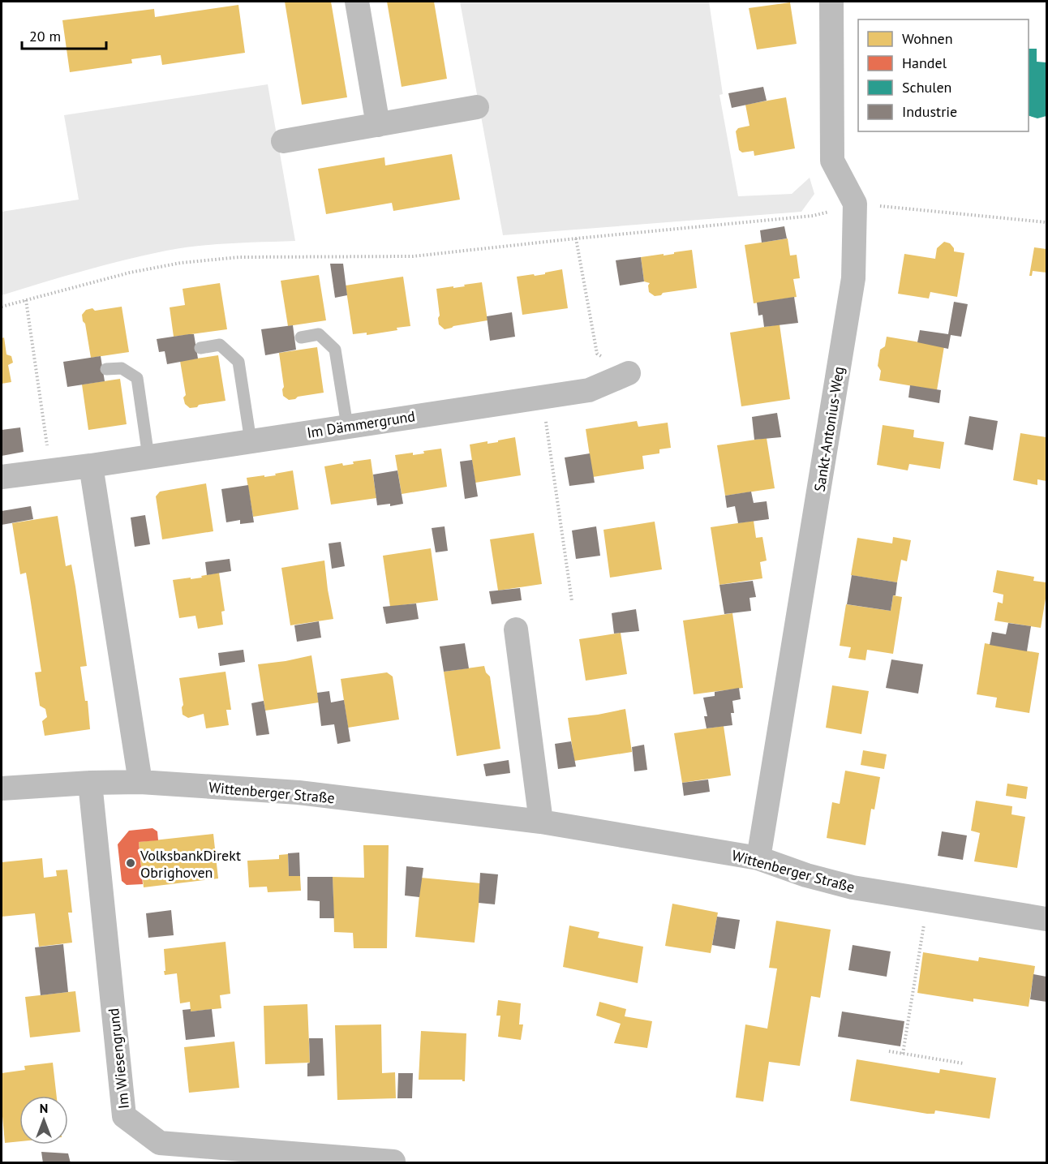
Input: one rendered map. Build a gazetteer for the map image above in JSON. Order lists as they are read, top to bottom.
{
  "streets": {
    "street": [
      "Im Dämmergrund",
      "Sankt-Antonius-Weg",
      "Wittenberger Straße",
      "Im Wiesengrund"
    ]
  },
  "crossings": [
    ["Sankt-Antonius-Weg", "Wittenberger Straße"],
    ["Wittenberger Straße", "Im Wiesengrund"]
  ],
  "places": ["VolksbankDirekt Obrighoven"],
  "legend": [
    "Wohnen",
    "Handel",
    "Schulen",
    "Industrie"
  ],
  "scale_bar": "20 m",
  "north": "top"
}
